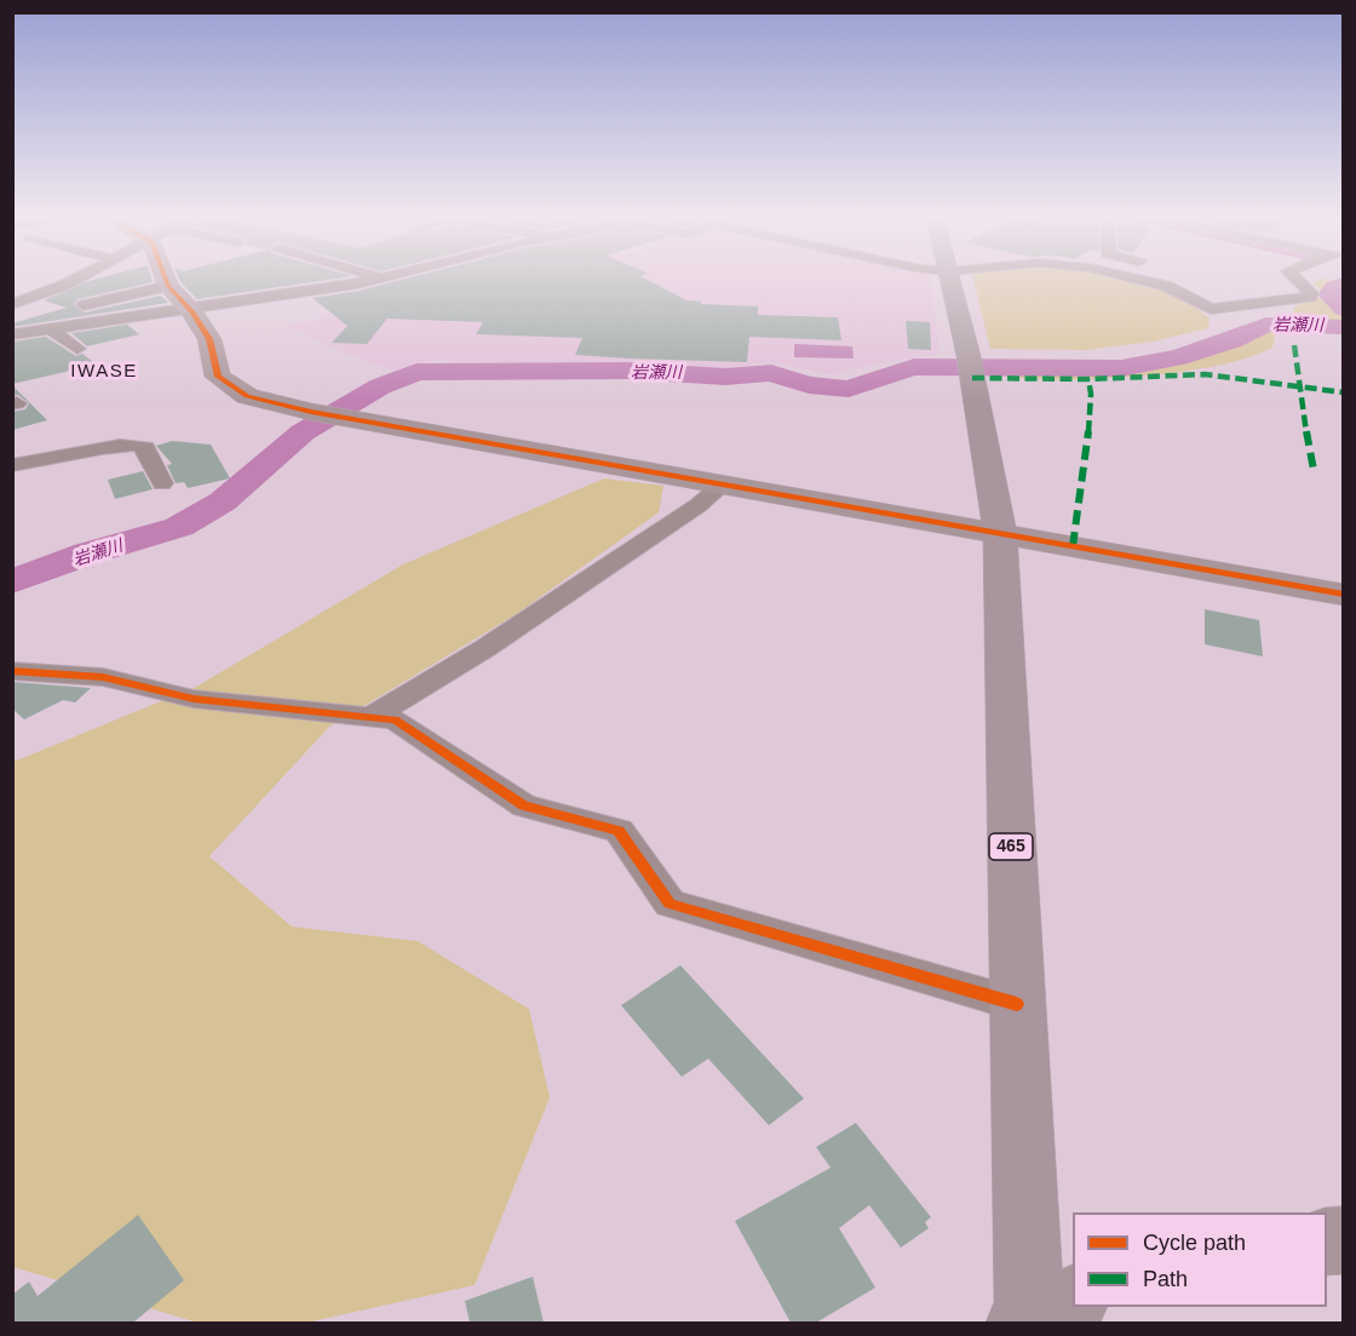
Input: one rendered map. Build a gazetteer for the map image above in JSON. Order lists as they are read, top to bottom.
{
  "streets": {
    "highway": ["465"]
  },
  "districts": ["IWASE"],
  "water": ["岩瀬川"],
  "legend": ["Cycle path", "Path"]
}
